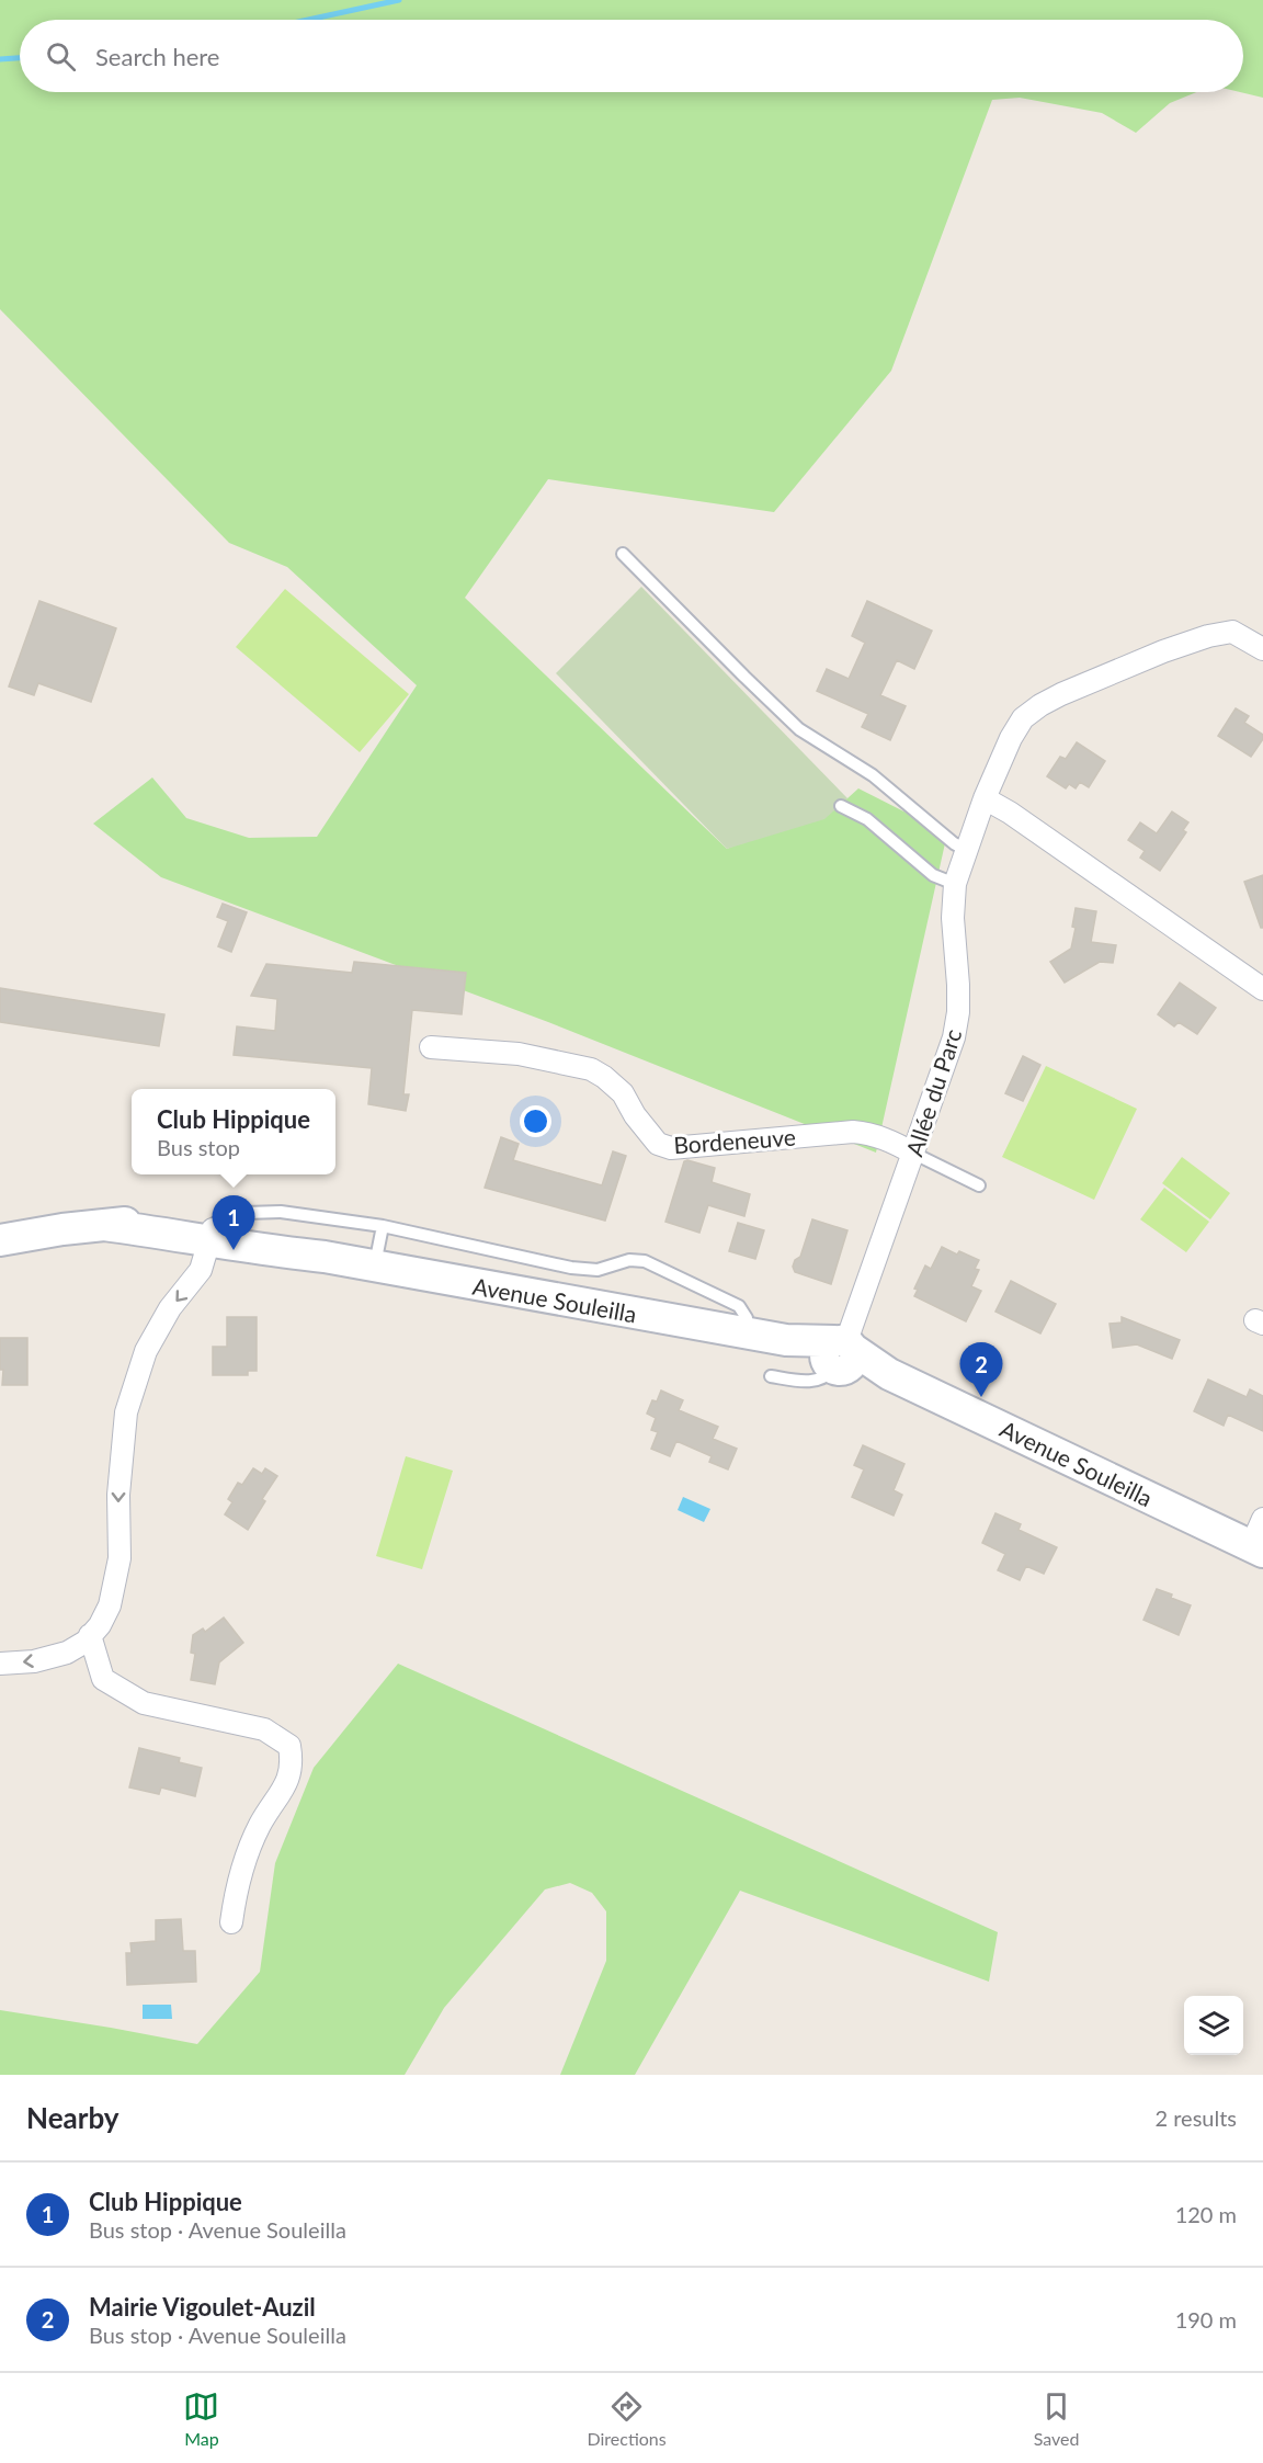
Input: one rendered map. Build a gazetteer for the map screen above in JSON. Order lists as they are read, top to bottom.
{
  "streets": {
    "street": ["Allée du Parc", "Bordeneuve", "Avenue Souleilla"]
  },
  "crossings": [
    ["Allée du Parc", "Bordeneuve"],
    ["Allée du Parc", "Avenue Souleilla"]
  ],
  "page": {
    "search": "Search here",
    "popup": ["Club Hippique", "Bus stop"],
    "pins": ["1", "2"],
    "heading": ["Nearby", "2 results"],
    "list": [
      {
        "mark": "1",
        "name": "Club Hippique",
        "note": "Bus stop · Avenue Souleilla",
        "value": "120 m"
      },
      {
        "mark": "2",
        "name": "Mairie Vigoulet-Auzil",
        "note": "Bus stop · Avenue Souleilla",
        "value": "190 m"
      }
    ],
    "nav": ["Map", "Directions", "Saved"]
  }
}
